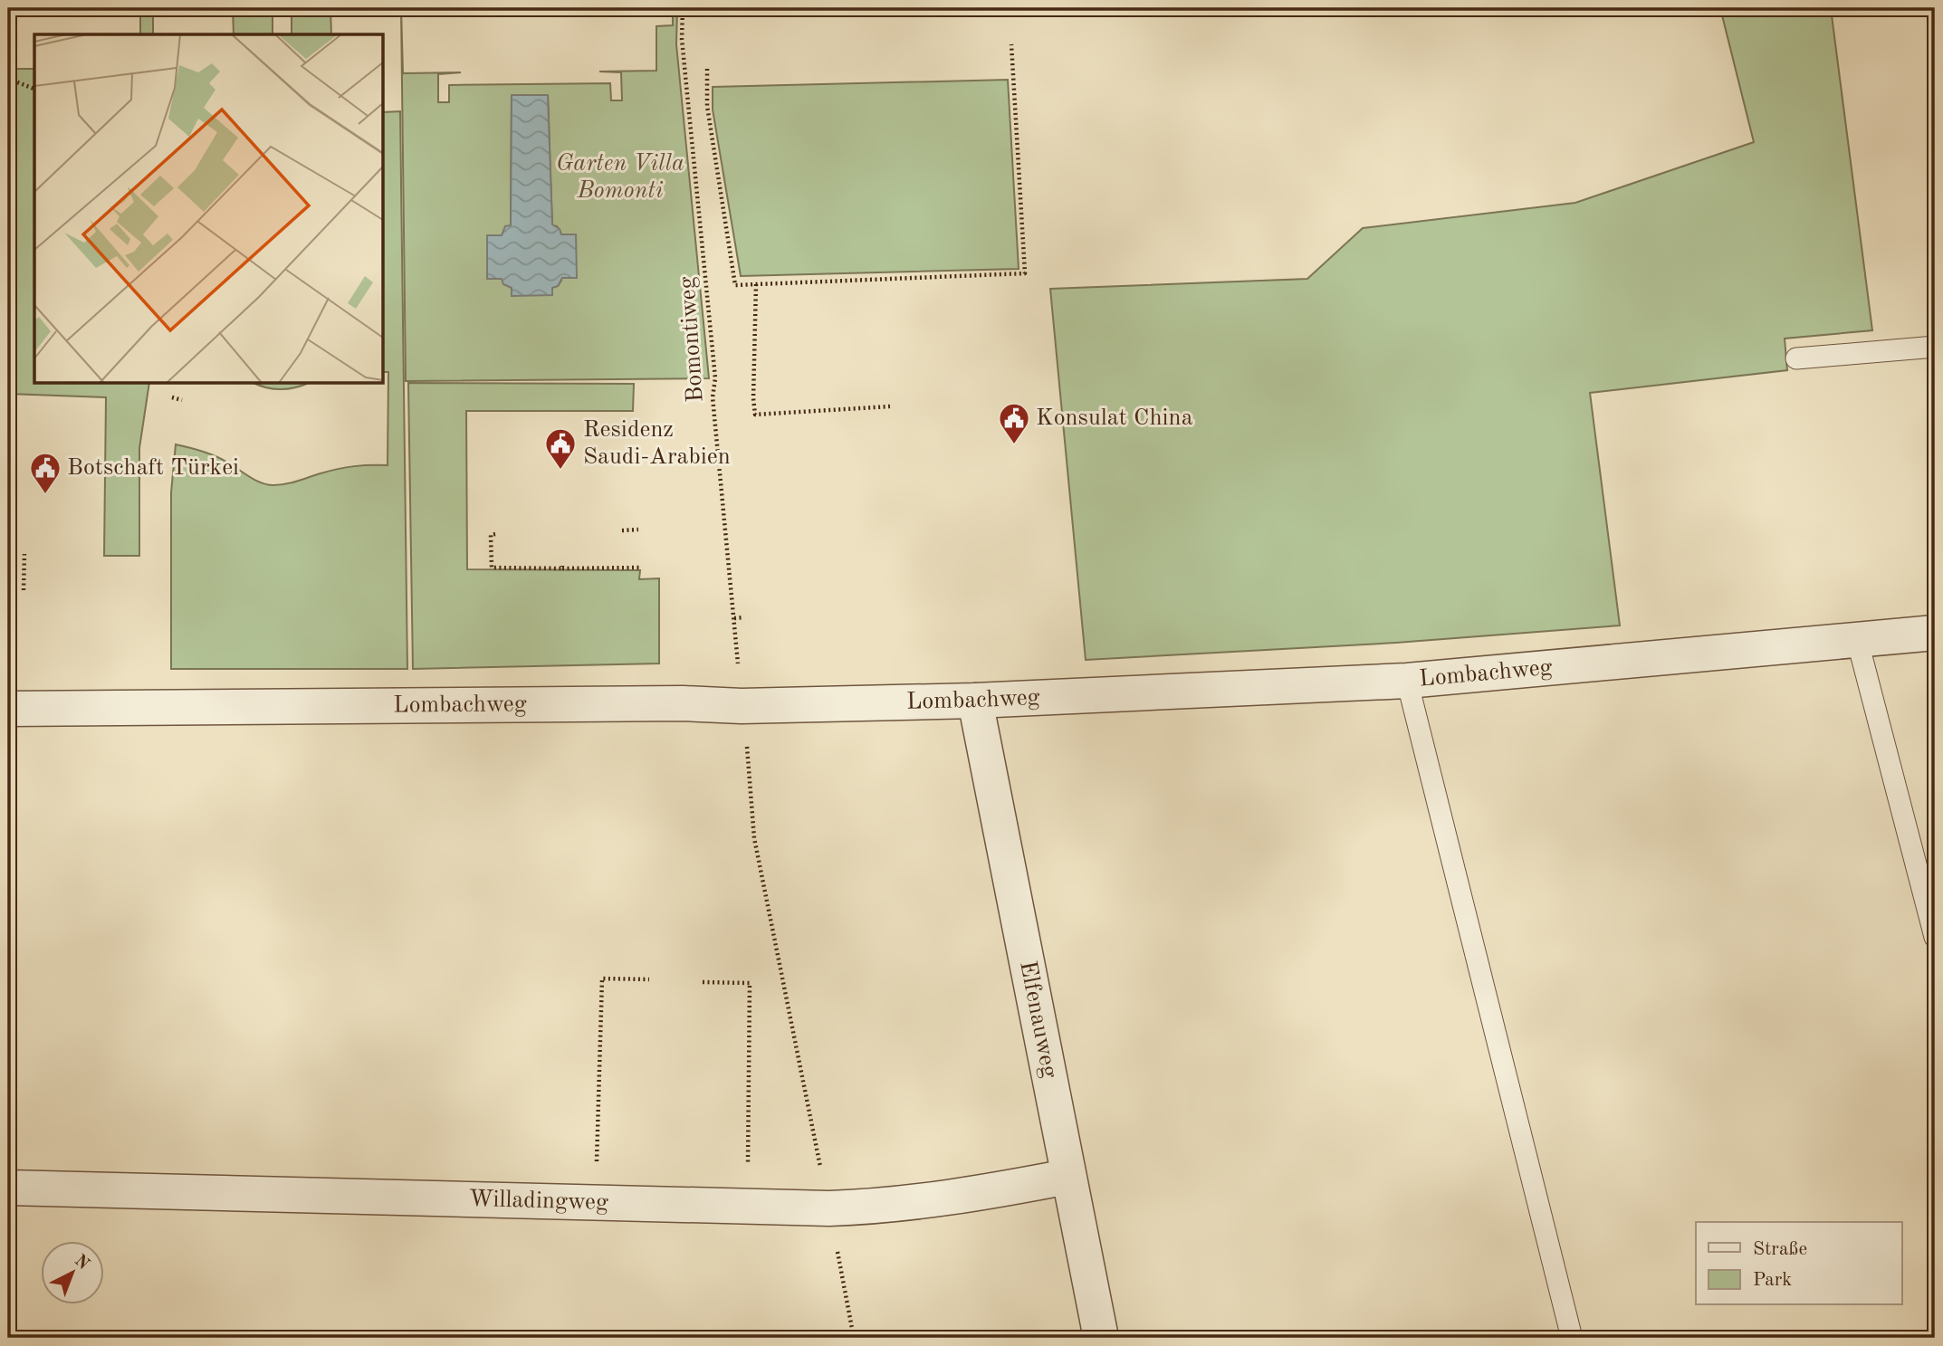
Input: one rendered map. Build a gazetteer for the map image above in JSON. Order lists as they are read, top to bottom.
{
  "streets": {
    "street": ["Lombachweg", "Elfenauweg", "Willadingweg"],
    "path": ["Bomontiweg"]
  },
  "crossings": [
    ["Bomontiweg", "Lombachweg"],
    ["Bomontiweg", "Willadingweg"],
    ["Lombachweg", "Elfenauweg"],
    ["Elfenauweg", "Willadingweg"]
  ],
  "parks": ["Garten Villa Bomonti"],
  "places": {
    "public building": ["Konsulat China", "Residenz Saudi-Arabien", "Botschaft Türkei"]
  },
  "legend": ["Straße", "Park"],
  "north": "top right"
}
